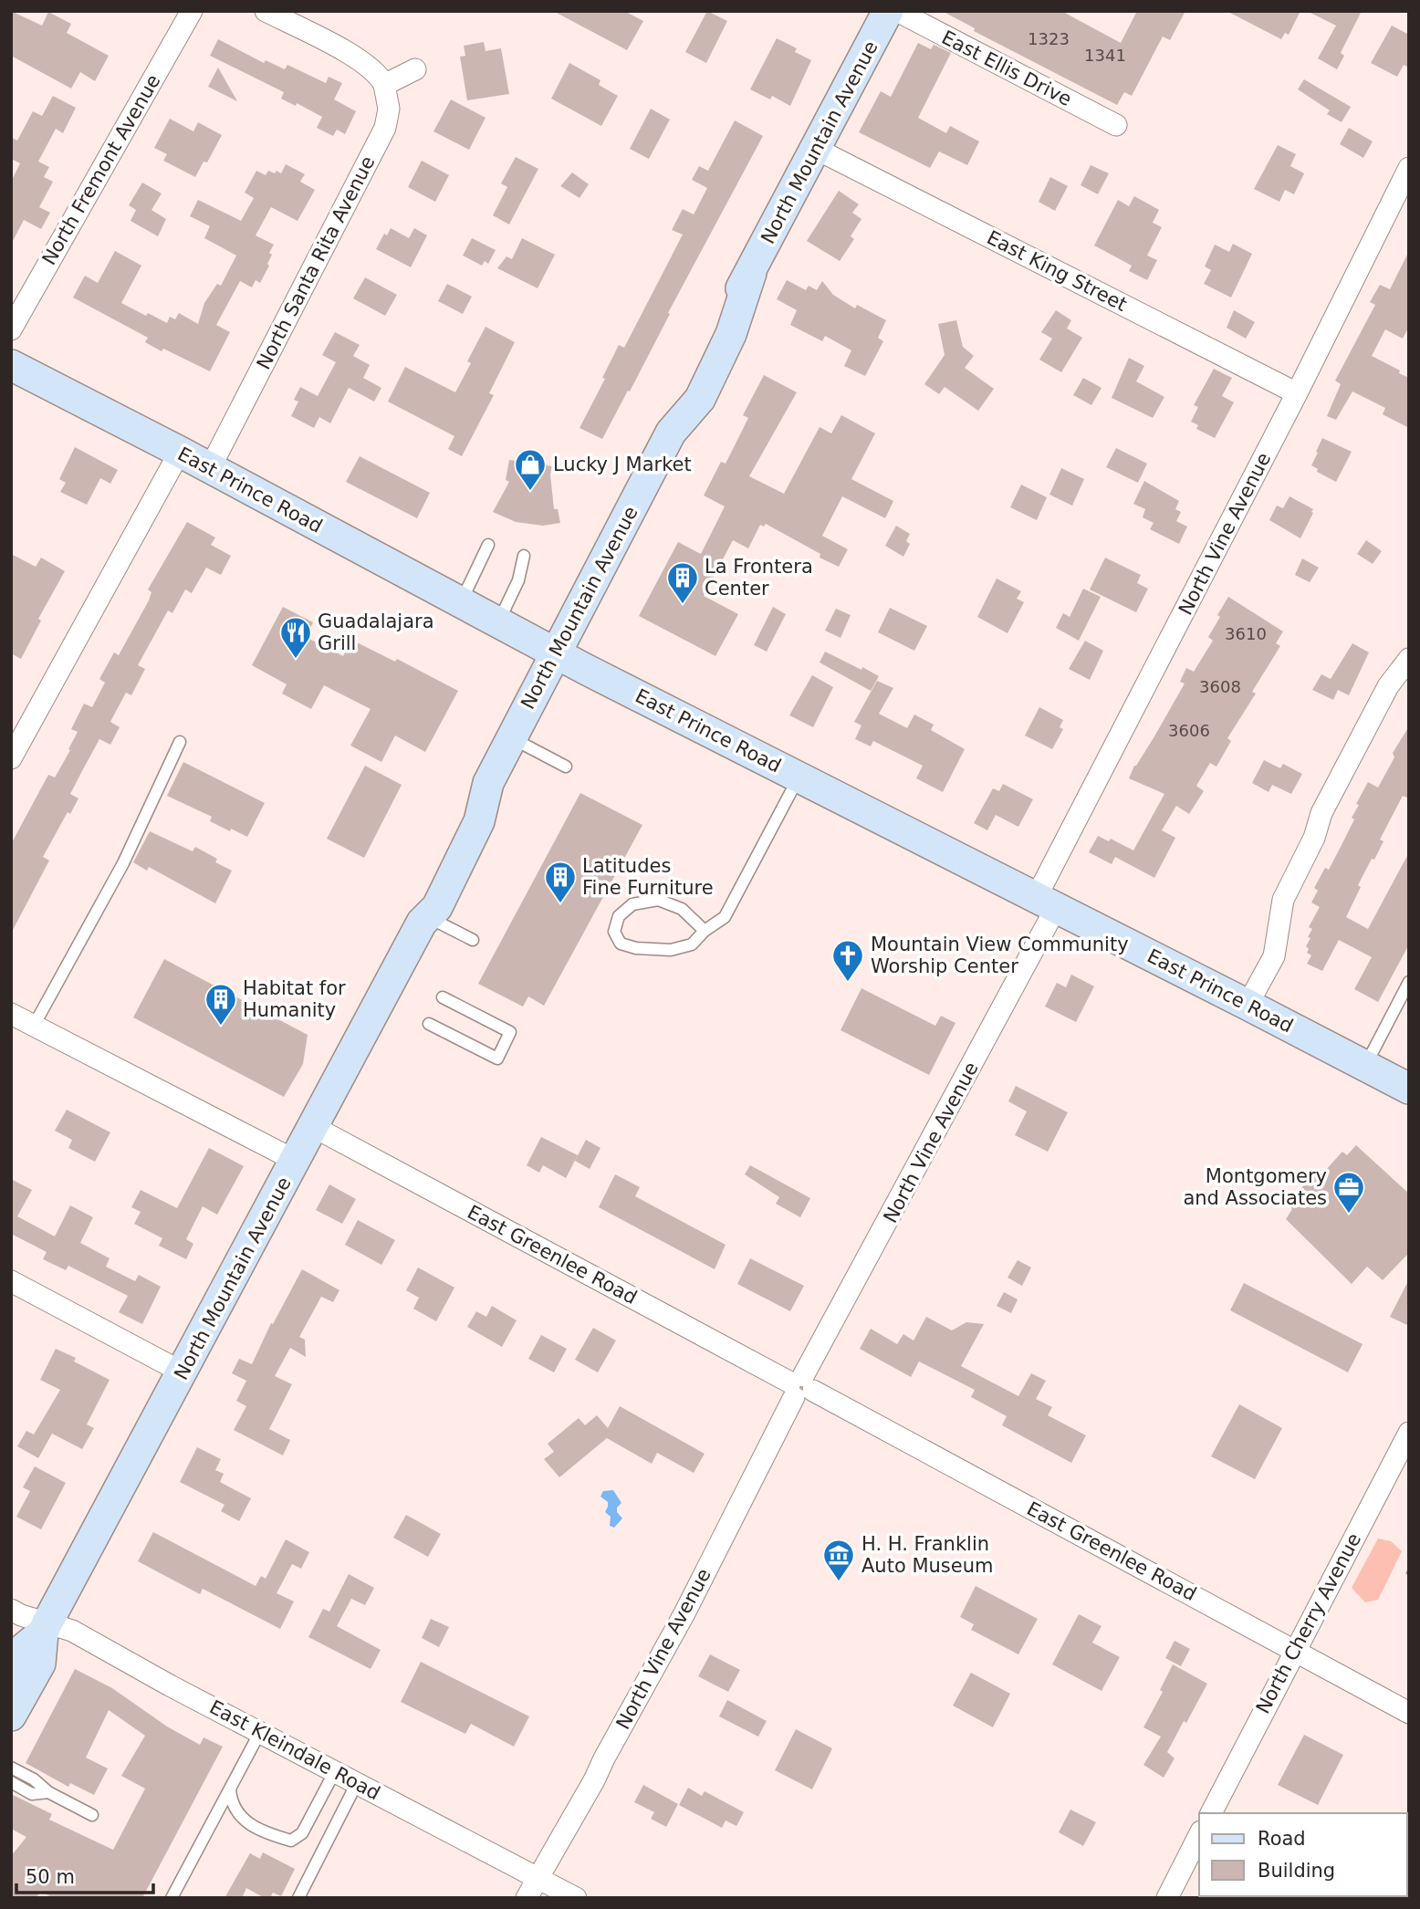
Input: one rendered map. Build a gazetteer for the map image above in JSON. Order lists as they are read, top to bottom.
{
  "streets": {
    "street": [
      "East Ellis Drive",
      "North Mountain Avenue",
      "North Fremont Avenue",
      "North Santa Rita Avenue",
      "East King Street",
      "East Prince Road",
      "North Vine Avenue",
      "East Greenlee Road",
      "North Cherry Avenue",
      "East Kleindale Road"
    ]
  },
  "crossings": [
    ["North Mountain Avenue", "East King Street"],
    ["North Mountain Avenue", "East Prince Road"],
    ["North Mountain Avenue", "East Greenlee Road"],
    ["North Mountain Avenue", "East Kleindale Road"],
    ["North Santa Rita Avenue", "East Prince Road"],
    ["East King Street", "North Vine Avenue"],
    ["East Prince Road", "North Vine Avenue"],
    ["North Vine Avenue", "East Greenlee Road"],
    ["North Vine Avenue", "East Kleindale Road"],
    ["East Greenlee Road", "North Cherry Avenue"]
  ],
  "places": {
    "shop": ["Lucky J Market"],
    "building": ["La Frontera Center", "Latitudes Fine Furniture", "Habitat for Humanity"],
    "restaurant": ["Guadalajara Grill"],
    "church": ["Mountain View Community Worship Center"],
    "office": ["Montgomery and Associates"],
    "museum": ["H. H. Franklin Auto Museum"]
  },
  "house_numbers": [
    "1323",
    "1341",
    "3610",
    "3608",
    "3606"
  ],
  "legend": ["Road", "Building"],
  "scale_bar": "50 m"
}
